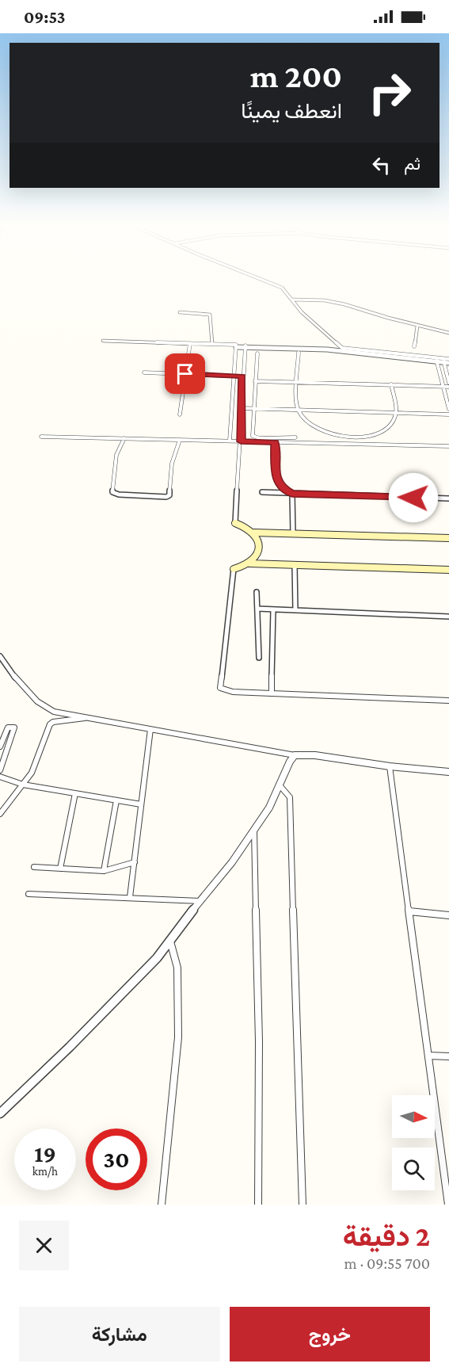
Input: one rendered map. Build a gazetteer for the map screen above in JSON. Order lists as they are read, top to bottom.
{
  "north": "right",
  "page": {
    "status": "09:53",
    "turn": ["200 m", "انعطف يمينًا"],
    "then": "ثم",
    "speed": "19 km/h",
    "limit": "30",
    "heading": ["2 دقيقة", "700 m · 09:55"],
    "buttons": ["خروج", "مشاركة"]
  }
}
